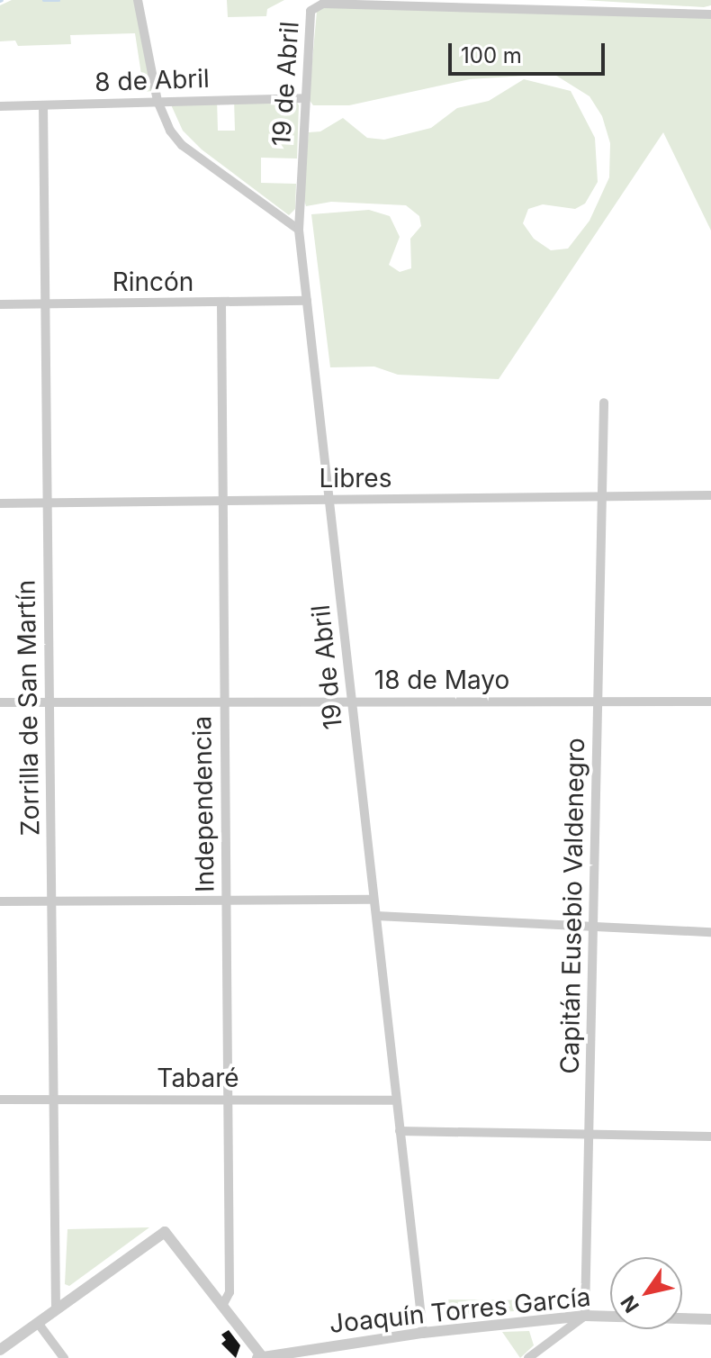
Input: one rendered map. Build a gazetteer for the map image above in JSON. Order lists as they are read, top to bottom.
{
  "streets": {
    "street": [
      "8 de Abril",
      "19 de Abril",
      "Rincón",
      "Libres",
      "18 de Mayo",
      "Zorrilla de San Martín",
      "Independencia",
      "Capitán Eusebio Valdenegro",
      "Tabaré",
      "Joaquín Torres García"
    ]
  },
  "crossings": [
    ["8 de Abril", "19 de Abril"],
    ["8 de Abril", "Zorrilla de San Martín"],
    ["19 de Abril", "Rincón"],
    ["19 de Abril", "Libres"],
    ["19 de Abril", "18 de Mayo"],
    ["19 de Abril", "Tabaré"],
    ["19 de Abril", "Joaquín Torres García"],
    ["Rincón", "Zorrilla de San Martín"],
    ["Rincón", "Independencia"],
    ["Libres", "Zorrilla de San Martín"],
    ["Libres", "Independencia"],
    ["Libres", "Capitán Eusebio Valdenegro"],
    ["18 de Mayo", "Zorrilla de San Martín"],
    ["18 de Mayo", "Independencia"],
    ["18 de Mayo", "Capitán Eusebio Valdenegro"],
    ["Zorrilla de San Martín", "Tabaré"],
    ["Independencia", "Tabaré"],
    ["Capitán Eusebio Valdenegro", "Joaquín Torres García"]
  ],
  "scale_bar": "100 m",
  "north": "bottom left"
}
